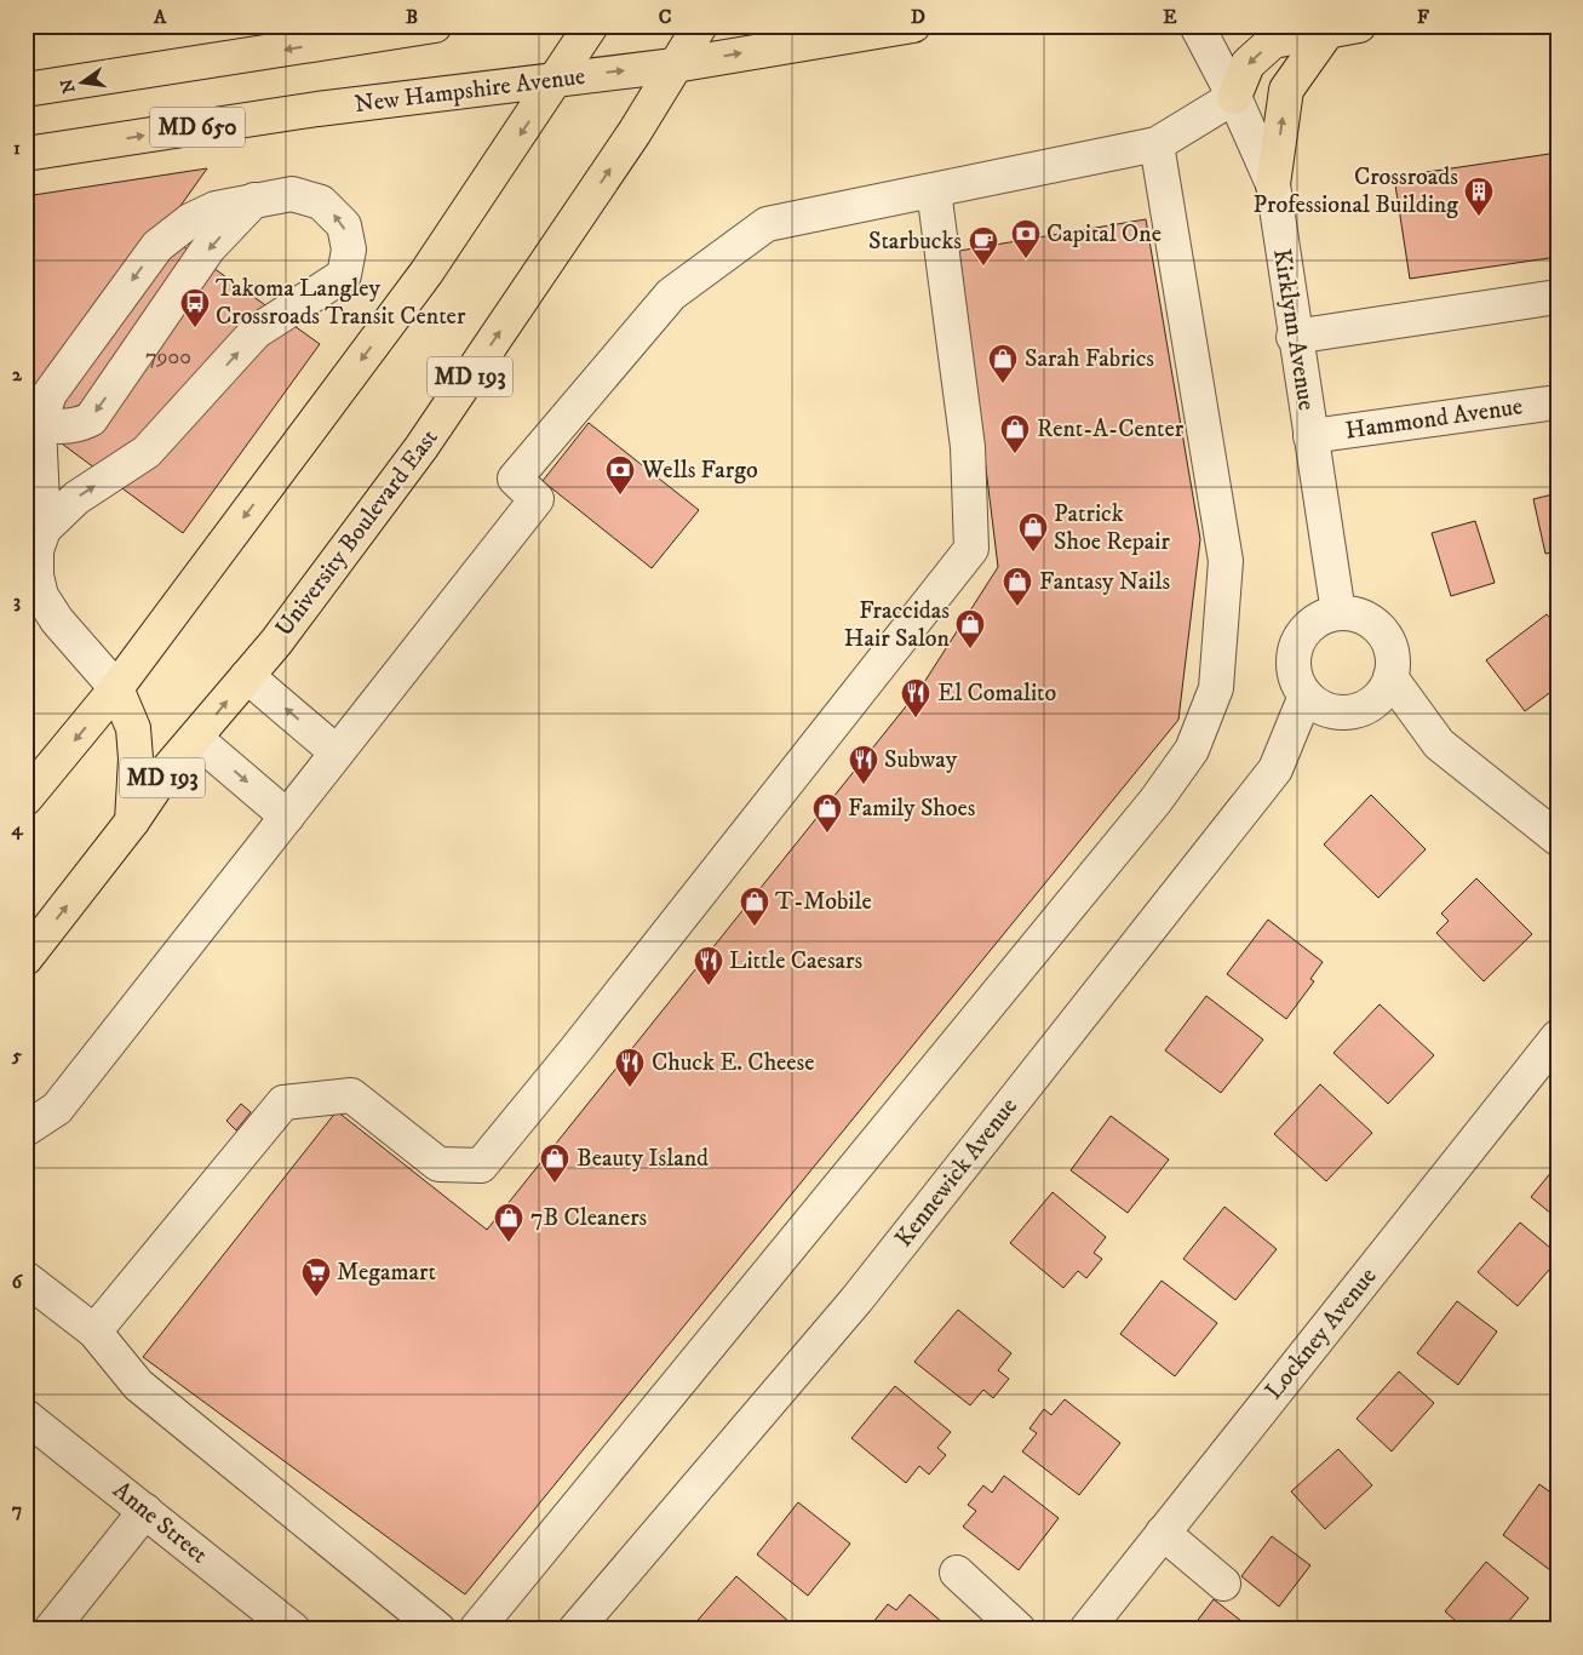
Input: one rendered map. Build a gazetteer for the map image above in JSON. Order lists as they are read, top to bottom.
{
  "streets": {
    "main road": [
      "New Hampshire Avenue",
      "MD 650",
      "MD 193",
      "University Boulevard East"
    ],
    "street": [
      "Kirklynn Avenue",
      "Hammond Avenue",
      "Kennewick Avenue",
      "Lockney Avenue",
      "Anne Street"
    ]
  },
  "crossings": [
    ["New Hampshire Avenue", "University Boulevard East"],
    ["Kirklynn Avenue", "Hammond Avenue"],
    ["Kirklynn Avenue", "Kennewick Avenue"]
  ],
  "places": {
    "building": ["Crossroads Professional Building"],
    "bank": ["Capital One", "Wells Fargo"],
    "cafe": ["Starbucks"],
    "bus stop": ["Takoma Langley Crossroads Transit Center"],
    "shop": [
      "Sarah Fabrics",
      "Rent-A-Center",
      "Patrick Shoe Repair",
      "Fantasy Nails",
      "Fraccidas Hair Salon",
      "Family Shoes",
      "T-Mobile",
      "Beauty Island",
      "7B Cleaners"
    ],
    "restaurant": [
      "El Comalito",
      "Subway",
      "Little Caesars",
      "Chuck E. Cheese"
    ],
    "supermarket": ["Megamart"]
  },
  "house_numbers": ["7900"],
  "north": "left",
  "grid": {
    "columns": [
      "A",
      "B",
      "C",
      "D",
      "E",
      "F"
    ],
    "rows": [
      "1",
      "2",
      "3",
      "4",
      "5",
      "6",
      "7"
    ]
  }
}
